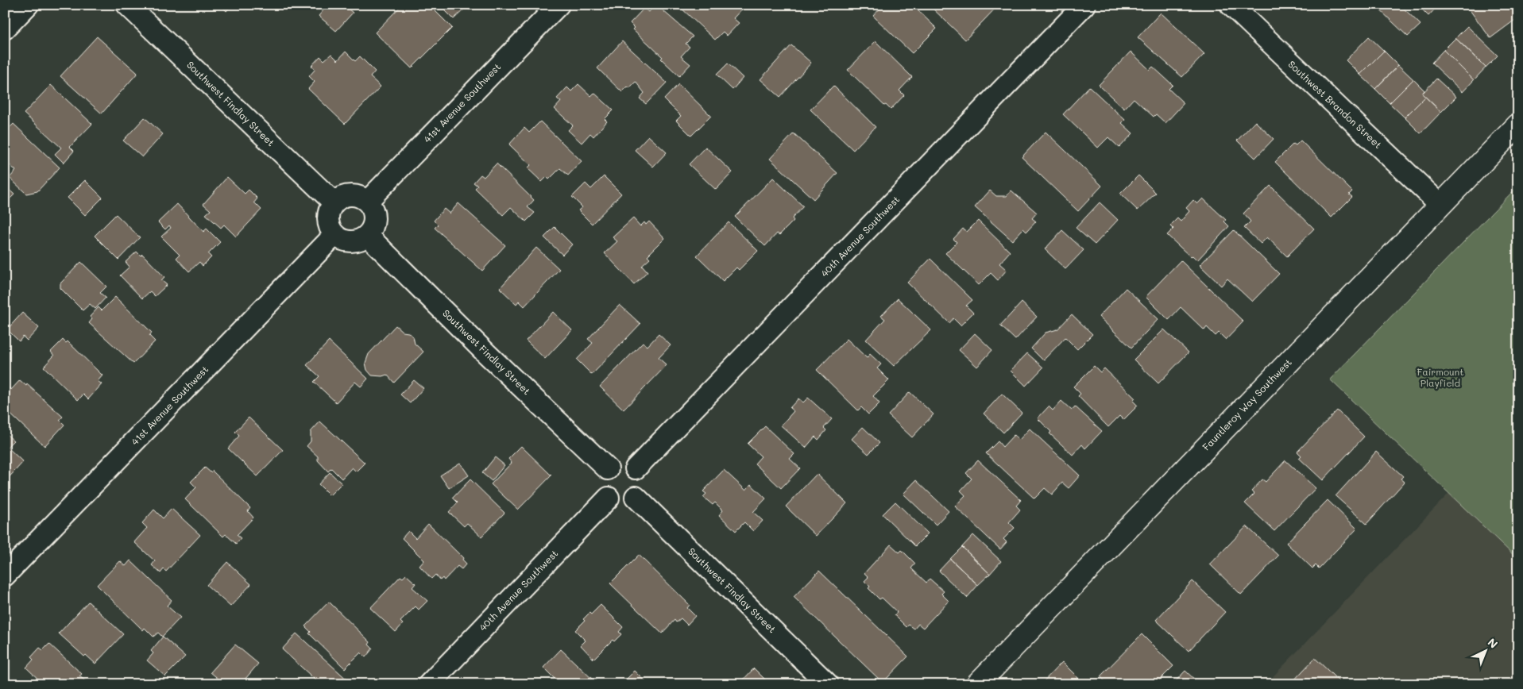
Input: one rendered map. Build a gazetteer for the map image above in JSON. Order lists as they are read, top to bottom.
{
  "streets": {
    "main road": ["Fauntleroy Way Southwest"],
    "street": [
      "41st Avenue Southwest",
      "Southwest Findlay Street",
      "Southwest Brandon Street",
      "40th Avenue Southwest"
    ]
  },
  "crossings": [
    ["41st Avenue Southwest", "Southwest Findlay Street"],
    ["Southwest Findlay Street", "40th Avenue Southwest"],
    ["Southwest Brandon Street", "Fauntleroy Way Southwest"]
  ],
  "parks": ["Fairmount Playfield"],
  "north": "top right"
}
